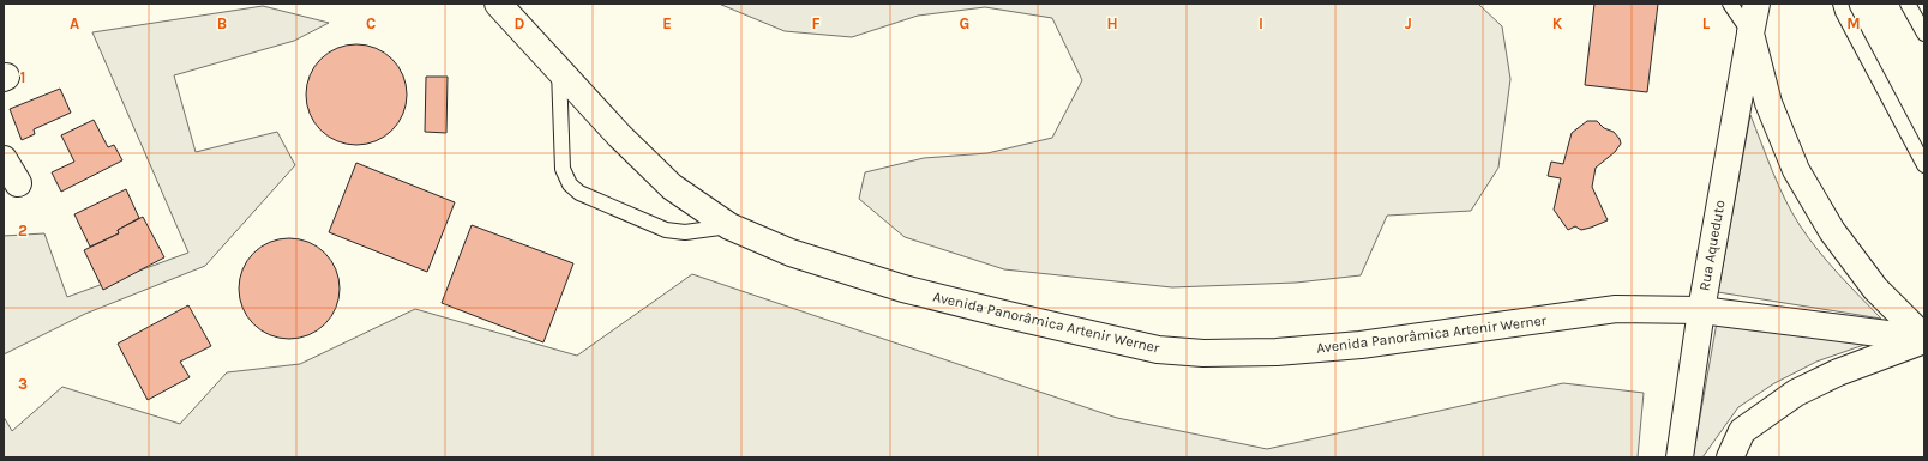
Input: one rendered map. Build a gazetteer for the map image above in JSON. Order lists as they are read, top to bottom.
{
  "streets": {
    "main road": ["Rua Aqueduto", "Avenida Panorâmica Artenir Werner"]
  },
  "crossings": [
    ["Rua Aqueduto", "Avenida Panorâmica Artenir Werner"]
  ],
  "grid": {
    "columns": [
      "A",
      "B",
      "C",
      "D",
      "E",
      "F",
      "G",
      "H",
      "I",
      "J",
      "K",
      "L",
      "M"
    ],
    "rows": ["1", "2", "3"]
  }
}
